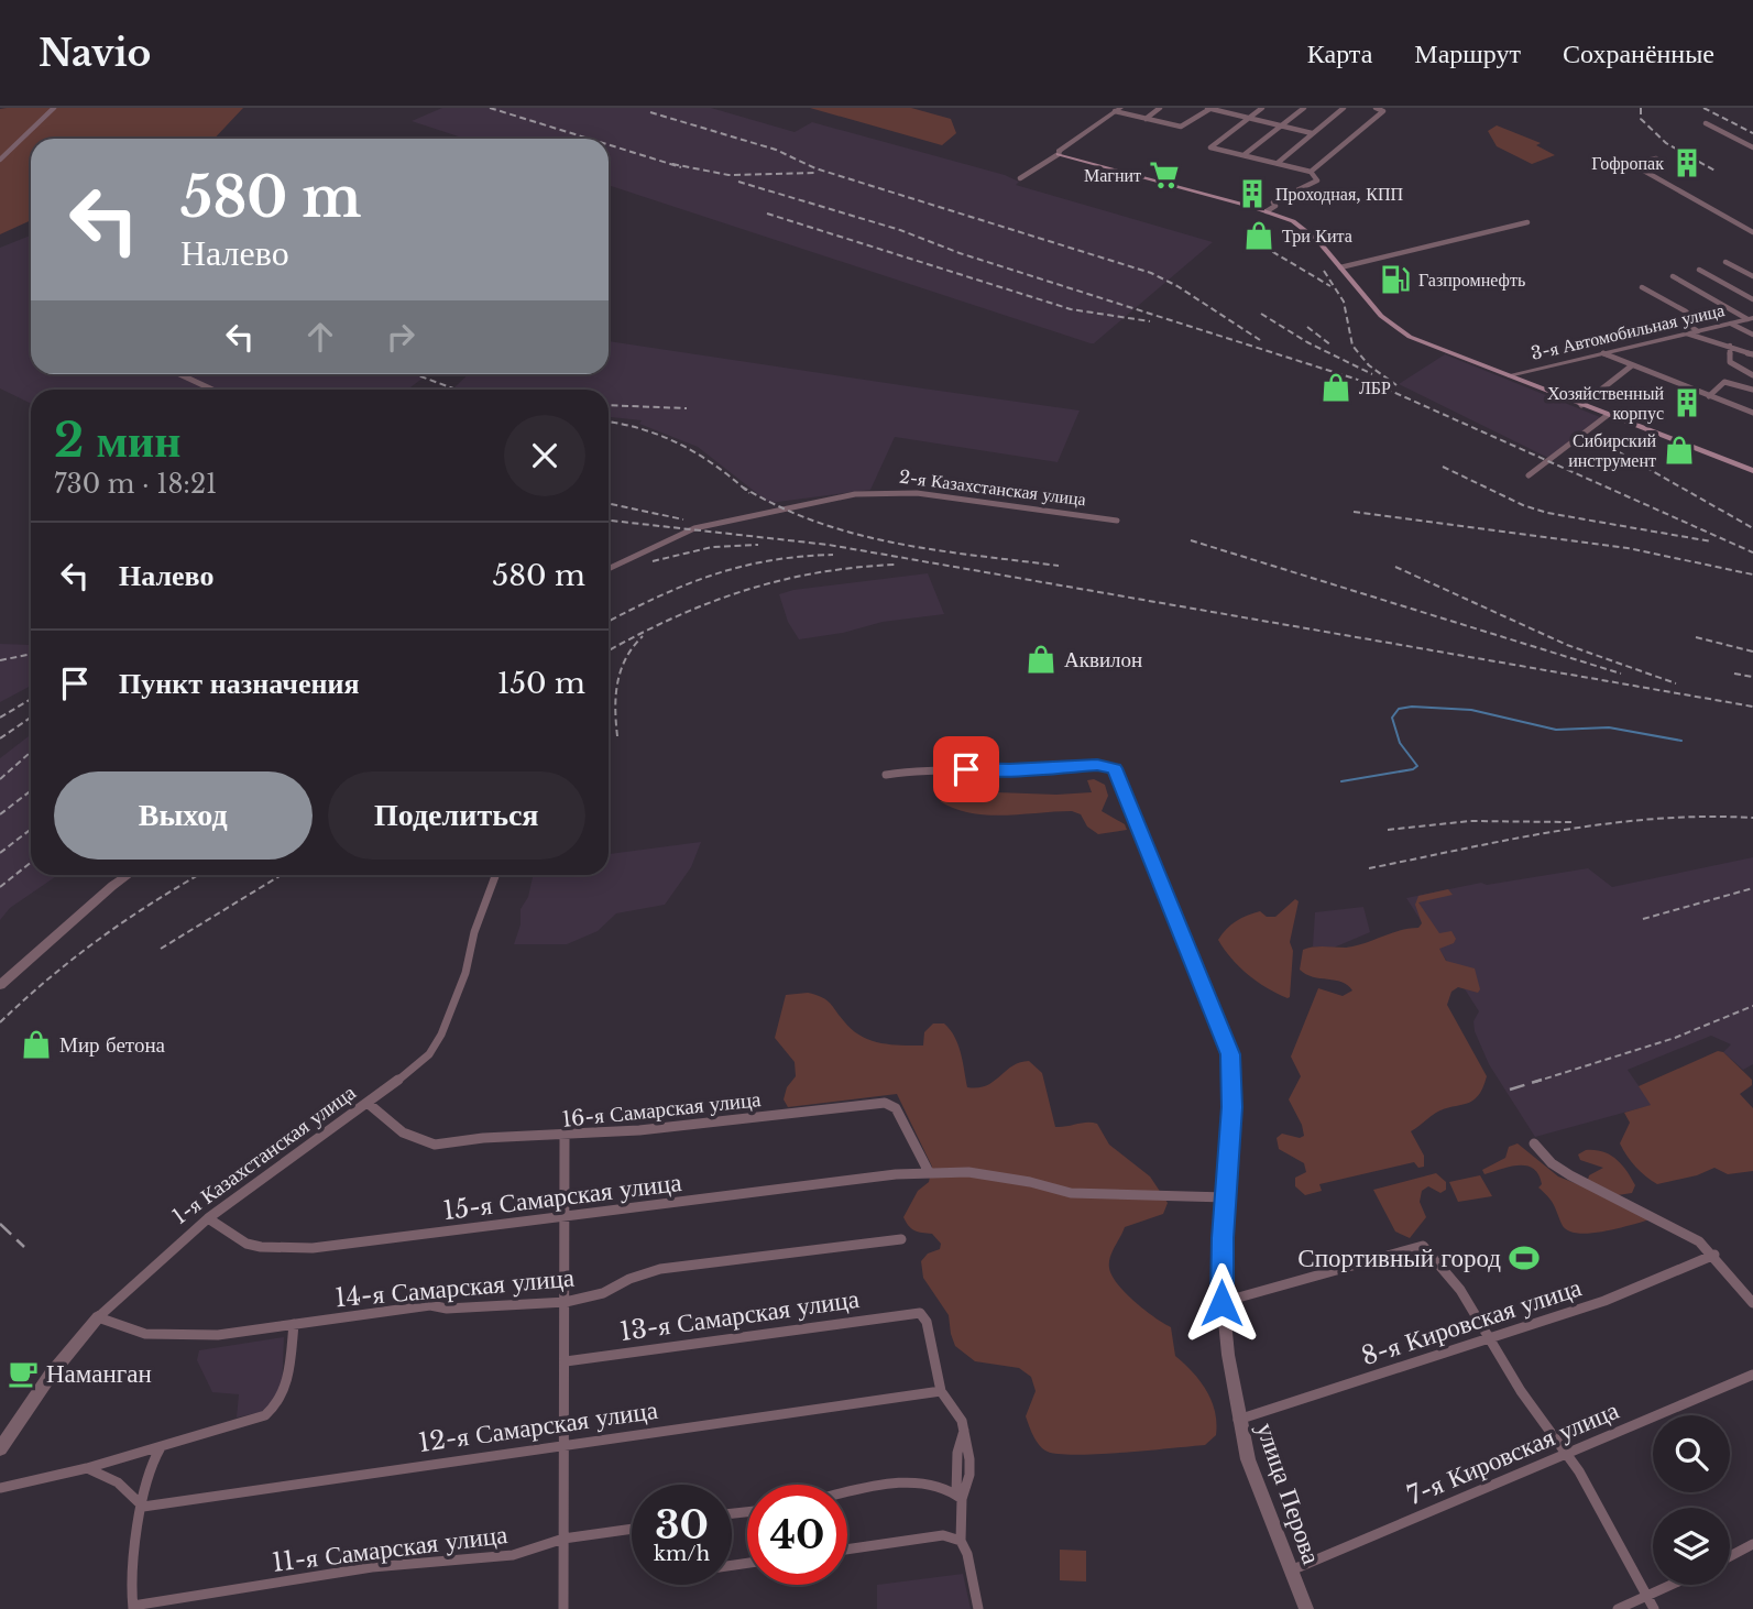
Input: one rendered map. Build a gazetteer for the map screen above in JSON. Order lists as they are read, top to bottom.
{
  "streets": {
    "street": [
      "3-я Автомобильная улица",
      "2-я Казахстанская улица",
      "16-я Самарская улица",
      "1-я Казахстанская улица",
      "15-я Самарская улица",
      "14-я Самарская улица",
      "13-я Самарская улица",
      "8-я Кировская улица",
      "12-я Самарская улица",
      "7-я Кировская улица",
      "улица Перова",
      "11-я Самарская улица"
    ]
  },
  "crossings": [
    ["16-я Самарская улица", "1-я Казахстанская улица"],
    ["16-я Самарская улица", "15-я Самарская улица"],
    ["1-я Казахстанская улица", "15-я Самарская улица"],
    ["1-я Казахстанская улица", "14-я Самарская улица"],
    ["15-я Самарская улица", "улица Перова"],
    ["13-я Самарская улица", "12-я Самарская улица"],
    ["8-я Кировская улица", "улица Перова"],
    ["7-я Кировская улица", "улица Перова"]
  ],
  "places": {
    "building": ["Гофропак", "Проходная, КПП", "Хозяйственный корпус"],
    "supermarket": ["Магнит"],
    "shop": [
      "Три Кита",
      "ЛБР",
      "Сибирский инструмент",
      "Аквилон",
      "Мир бетона"
    ],
    "fuel station": ["Газпромнефть"],
    "sports": ["Спортивный город"],
    "cafe": ["Наманган"]
  },
  "page": {
    "header": "Navio",
    "nav": ["Карта", "Маршрут", "Сохранённые"],
    "turn": ["580 m", "Налево"],
    "heading": ["2 мин", "730 m · 18:21"],
    "list": [
      {
        "name": "Налево",
        "value": "580 m"
      },
      {
        "name": "Пункт назначения",
        "value": "150 m"
      }
    ],
    "buttons": ["Выход", "Поделиться"],
    "speed": "30 km/h",
    "limit": "40"
  }
}
